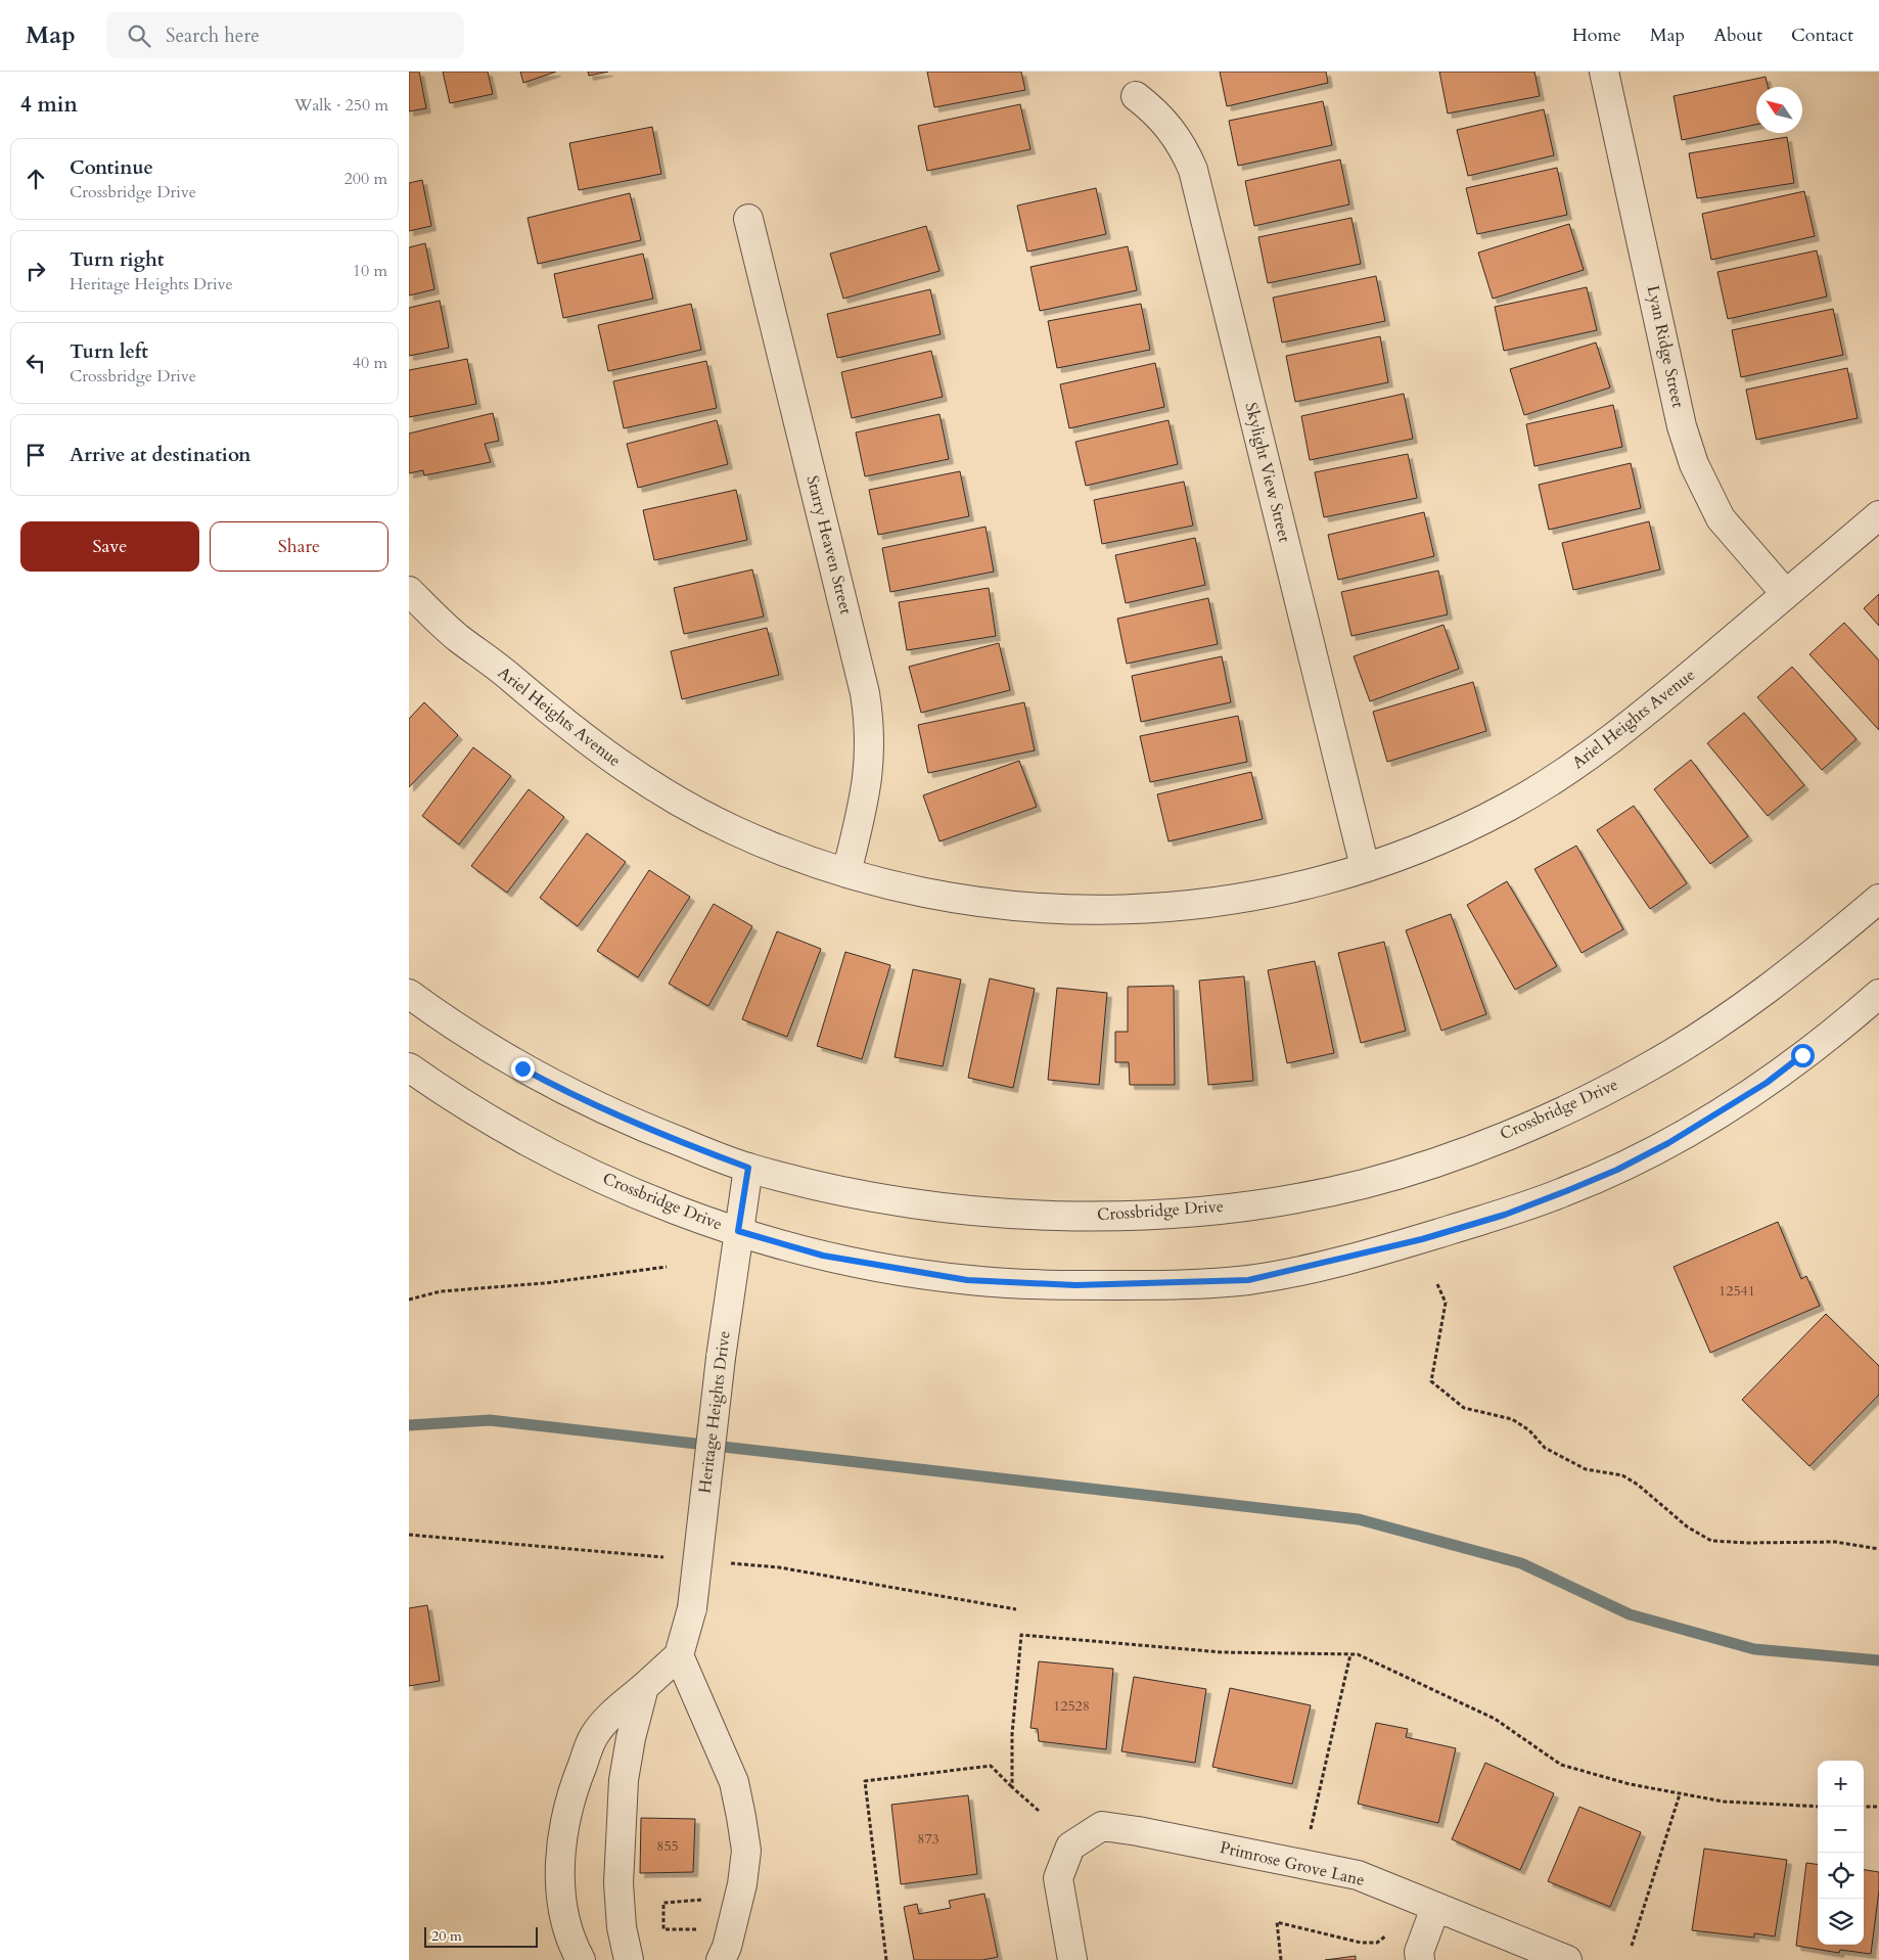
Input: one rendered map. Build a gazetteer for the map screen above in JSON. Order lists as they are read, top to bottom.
{
  "streets": {
    "street": [
      "Lyan Ridge Street",
      "Skylight View Street",
      "Starry Heaven Street",
      "Ariel Heights Avenue",
      "Crossbridge Drive",
      "Heritage Heights Drive",
      "Primrose Grove Lane"
    ]
  },
  "crossings": [
    ["Lyan Ridge Street", "Ariel Heights Avenue"],
    ["Skylight View Street", "Ariel Heights Avenue"],
    ["Starry Heaven Street", "Ariel Heights Avenue"],
    ["Crossbridge Drive", "Heritage Heights Drive"]
  ],
  "house_numbers": [
    "12541",
    "12528",
    "873",
    "855"
  ],
  "scale_bar": "20 m",
  "north": "top left",
  "page": {
    "header": "Map",
    "search": "Search here",
    "nav": [
      "Home",
      "Map",
      "About",
      "Contact"
    ],
    "heading": ["4 min", "Walk · 250 m"],
    "list": [
      ["Continue", "Crossbridge Drive", "200 m"],
      ["Turn right", "Heritage Heights Drive", "10 m"],
      ["Turn left", "Crossbridge Drive", "40 m"],
      "Arrive at destination"
    ],
    "buttons": ["Save", "Share"],
    "map_buttons": ["+", "−"],
    "scale": "20 m"
  }
}
